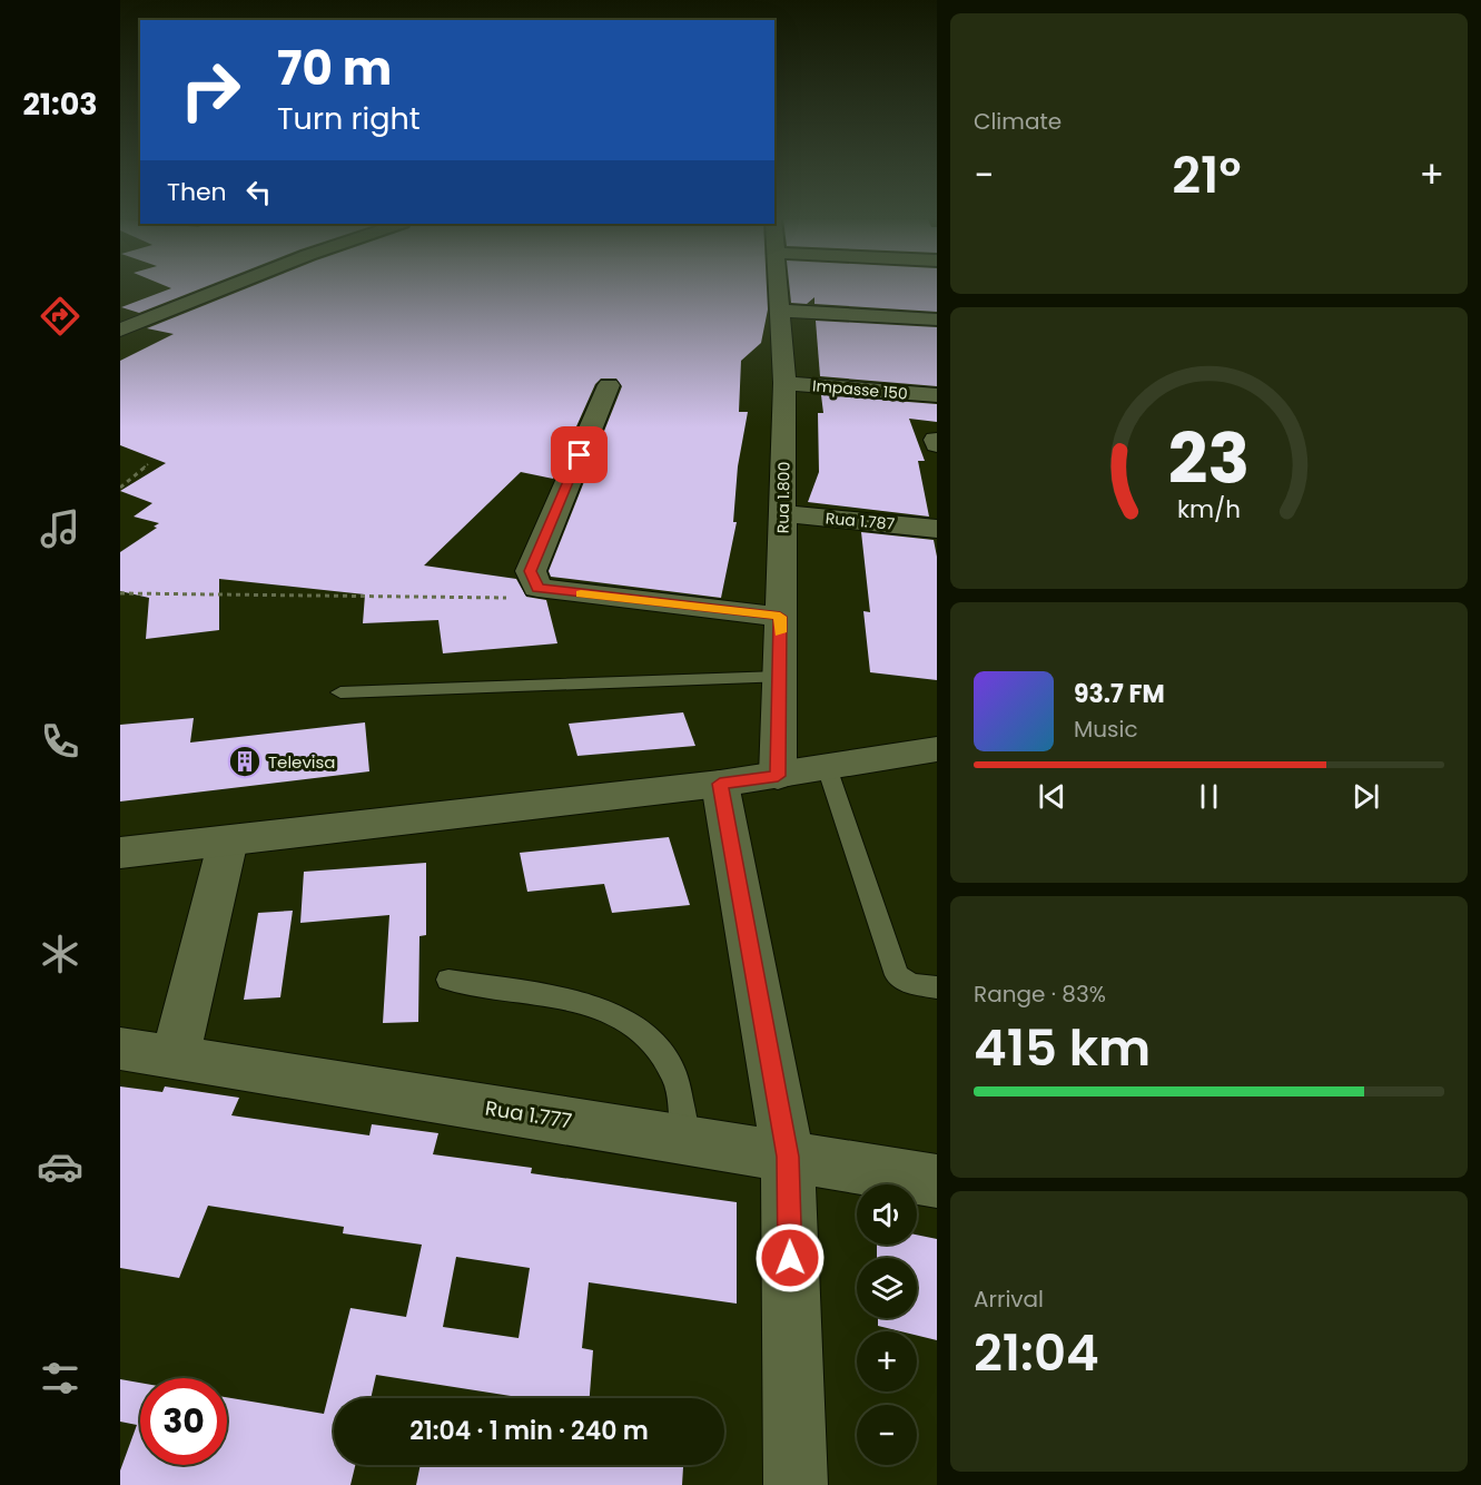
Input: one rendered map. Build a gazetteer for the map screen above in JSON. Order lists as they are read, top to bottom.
{
  "streets": {
    "street": [
      "Impasse 150",
      "Rua 1.800",
      "Rua 1.787",
      "Rua 1.777"
    ]
  },
  "crossings": [
    ["Impasse 150", "Rua 1.800"],
    ["Rua 1.800", "Rua 1.787"]
  ],
  "places": {
    "building": ["Televisa"]
  },
  "page": {
    "tabs": "21:03",
    "tile": [
      "Climate",
      ["Range · 83%", "415 km"],
      ["Arrival", "21:04"]
    ],
    "turn": ["70 m", "Turn right"],
    "heat": ["−", "21°", "+"],
    "then": "Then",
    "song": ["93.7 FM", "Music"],
    "map_buttons": ["+", "−"],
    "limit": "30",
    "trip": "21:04 · 1 min · 240 m",
    "gauge": ["23", "km/h"]
  }
}
